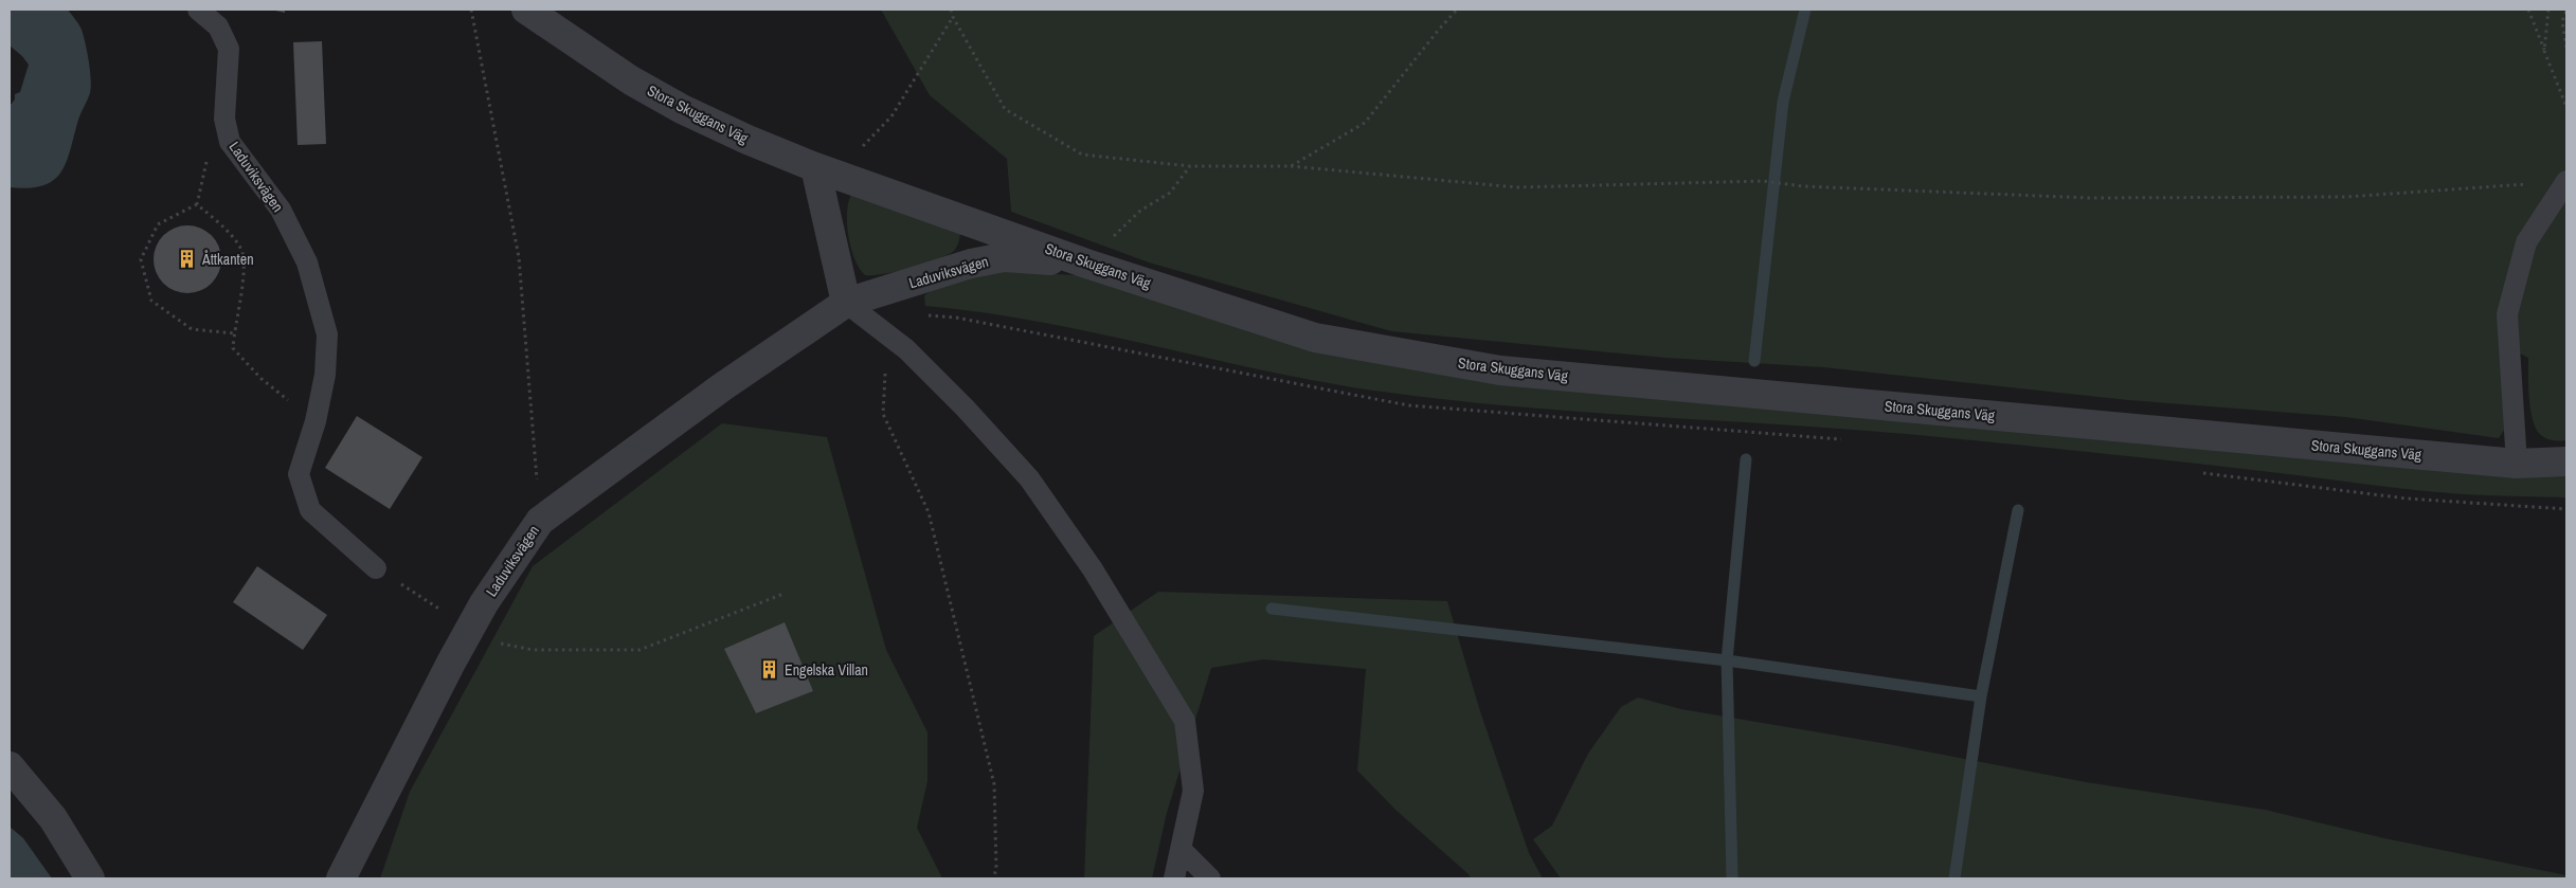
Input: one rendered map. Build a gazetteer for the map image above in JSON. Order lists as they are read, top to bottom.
{
  "streets": {
    "street": ["Stora Skuggans Väg", "Laduviksvägen"]
  },
  "crossings": [
    ["Stora Skuggans Väg", "Laduviksvägen"]
  ],
  "places": {
    "building": ["Åttkanten", "Engelska Villan"]
  }
}
